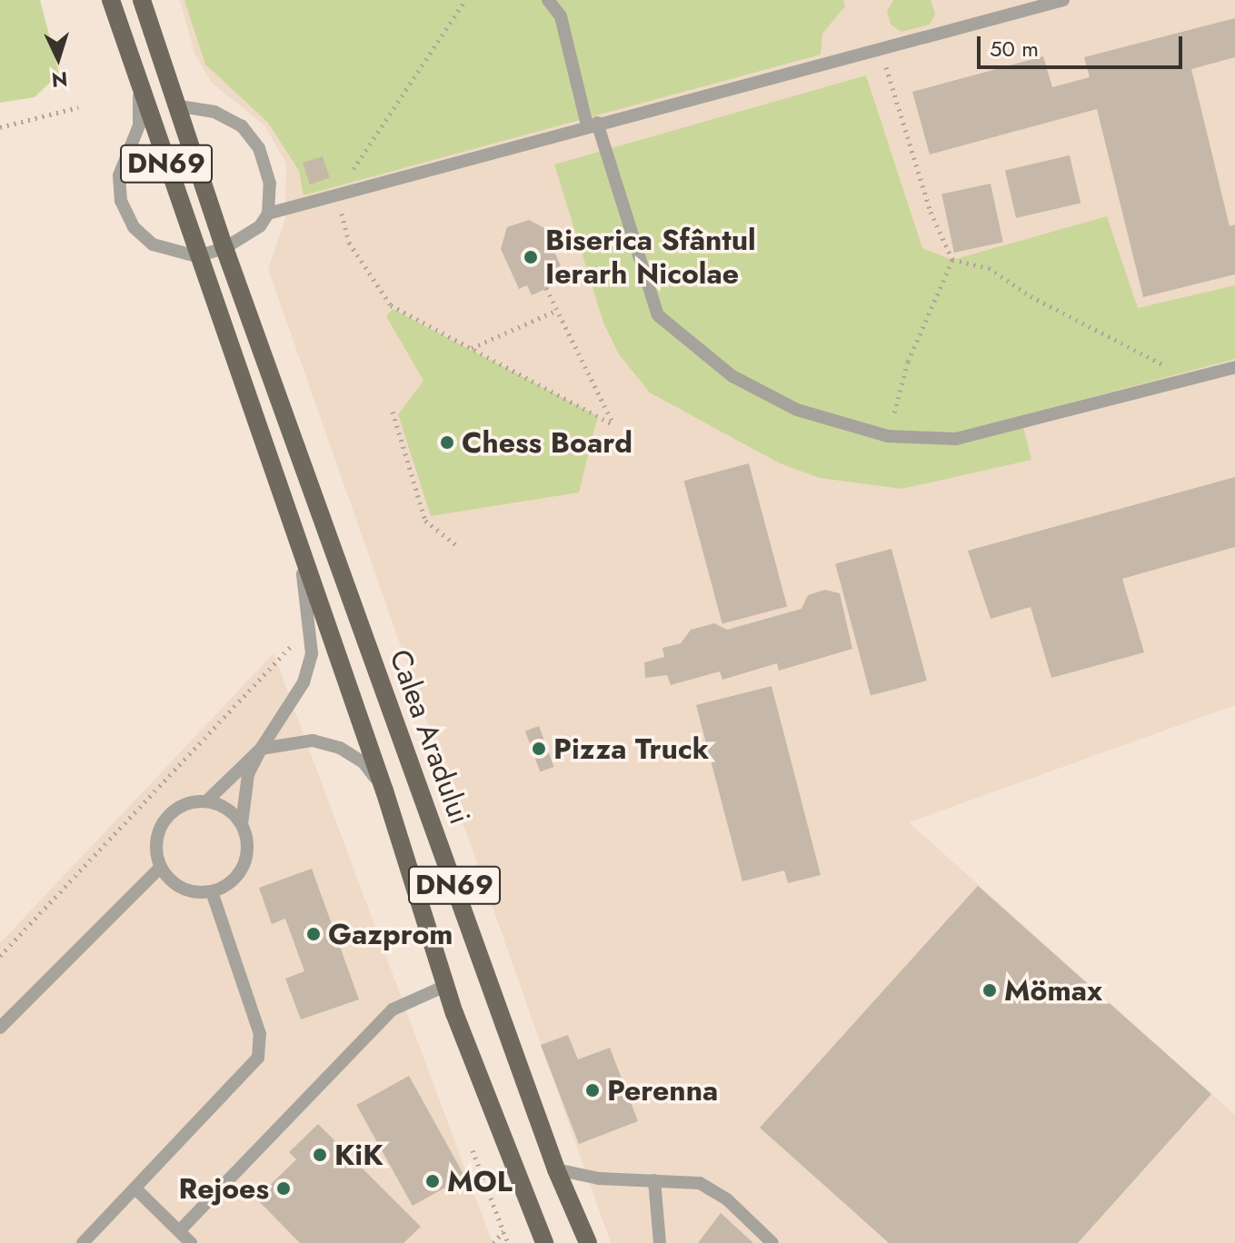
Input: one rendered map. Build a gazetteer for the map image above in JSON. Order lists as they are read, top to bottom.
{
  "streets": {
    "main road": ["DN69", "Calea Aradului"]
  },
  "places": [
    "Biserica Sfântul Ierarh Nicolae",
    "Chess Board",
    "Pizza Truck",
    "Gazprom",
    "Mömax",
    "Perenna",
    "KiK",
    "MOL",
    "Rejoes"
  ],
  "scale_bar": "50 m",
  "north": "bottom"
}
